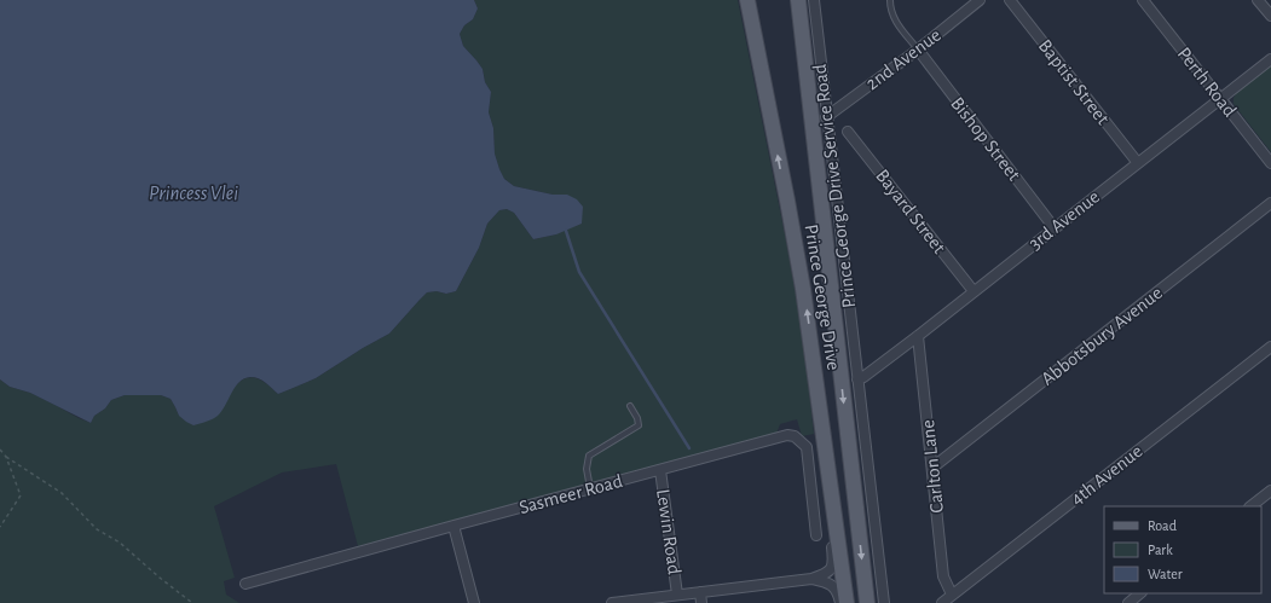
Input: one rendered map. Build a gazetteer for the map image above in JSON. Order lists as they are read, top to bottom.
{
  "streets": {
    "main road": ["Prince George Drive"],
    "street": [
      "2nd Avenue",
      "Baptist Street",
      "Perth Road",
      "Bishop Street",
      "Prince George Drive Service Road",
      "Bayard Street",
      "3rd Avenue",
      "Abbotsbury Avenue",
      "Carlton Lane",
      "4th Avenue",
      "Sasmeer Road",
      "Lewin Road"
    ]
  },
  "crossings": [
    ["2nd Avenue", "Bishop Street"],
    ["2nd Avenue", "Prince George Drive Service Road"],
    ["Baptist Street", "3rd Avenue"],
    ["Perth Road", "3rd Avenue"],
    ["Bishop Street", "3rd Avenue"],
    ["Prince George Drive Service Road", "3rd Avenue"],
    ["Bayard Street", "3rd Avenue"],
    ["3rd Avenue", "Carlton Lane"],
    ["Abbotsbury Avenue", "Carlton Lane"],
    ["Carlton Lane", "4th Avenue"],
    ["Sasmeer Road", "Lewin Road"]
  ],
  "water": ["Princess Vlei"],
  "legend": ["Road", "Park", "Water"]
}
